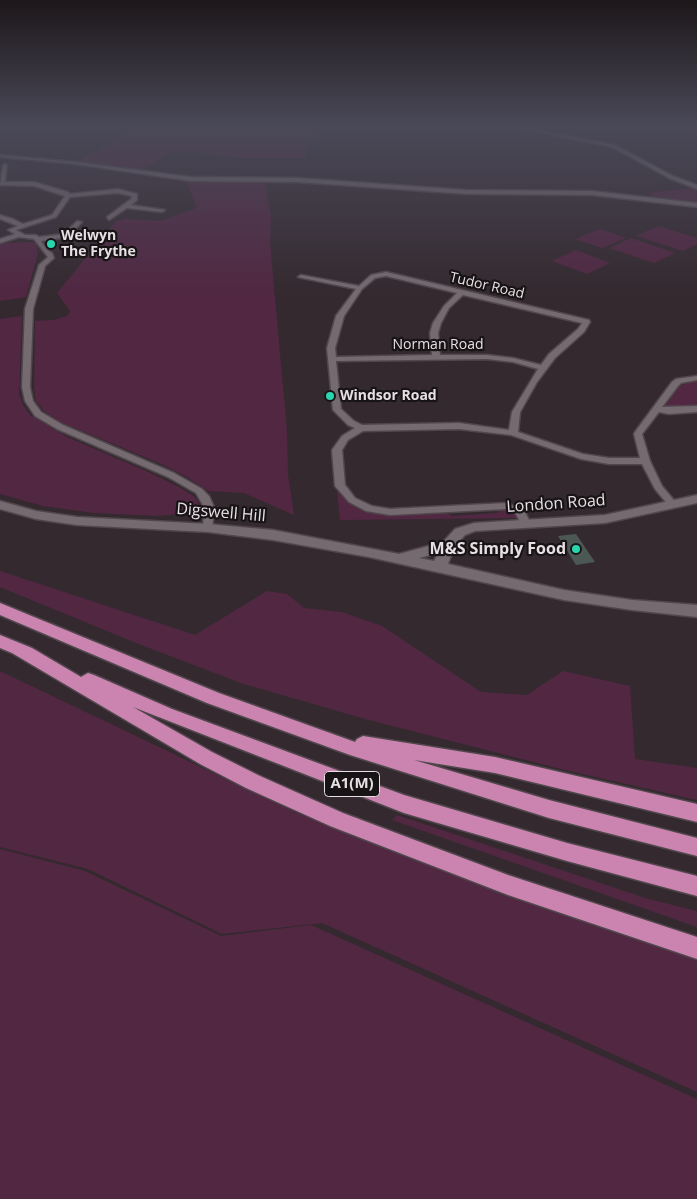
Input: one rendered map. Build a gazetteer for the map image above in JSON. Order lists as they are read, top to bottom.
{
  "streets": {
    "highway": ["A1(M)"],
    "main road": ["London Road", "Digswell Hill"],
    "street": ["Tudor Road", "Norman Road"]
  },
  "crossings": [
    ["Tudor Road", "Norman Road"],
    ["London Road", "Digswell Hill"]
  ],
  "places": ["Welwyn The Frythe", "Windsor Road", "M&S Simply Food"]
}
